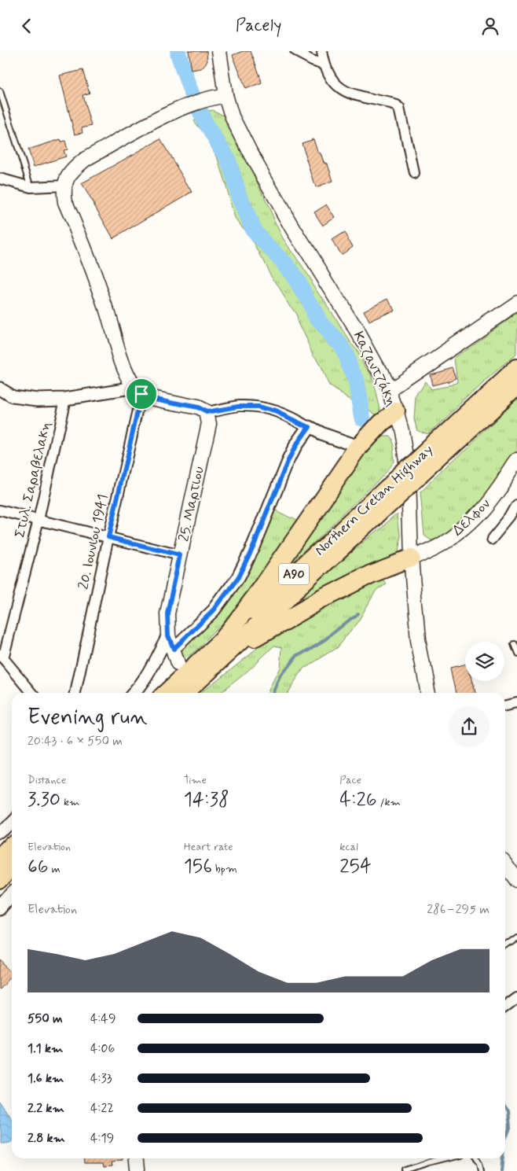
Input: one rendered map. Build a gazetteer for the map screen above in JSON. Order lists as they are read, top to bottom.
{
  "streets": {
    "highway": ["Northern Cretan Highway", "Α90"],
    "main road": ["Καζαντζάκη", "25. Μαρτιου", "Δελφον"],
    "street": ["Στυλ. Σαραβελακη", "20. Ιουνιου 1941"]
  },
  "crossings": [
    ["Καζαντζάκη", "Δελφον"]
  ],
  "page": {
    "header": "Pacely",
    "heading": ["Evening run", "20:43 · 6 × 550 m"],
    "stats": [
      ["Distance", "3.30 km"],
      ["Time", "14:38"],
      ["Pace", "4:26 /km"],
      ["Elevation", "66 m"],
      ["Heart rate", "156 bpm"],
      ["kcal", "254"]
    ],
    "chart": ["Elevation", "286–295 m"],
    "list": [
      {
        "name": "550 m",
        "note": "4:49"
      },
      {
        "name": "1.1 km",
        "note": "4:06"
      },
      {
        "name": "1.6 km",
        "note": "4:33"
      },
      {
        "name": "2.2 km",
        "note": "4:22"
      },
      {
        "name": "2.8 km",
        "note": "4:19"
      }
    ]
  }
}
